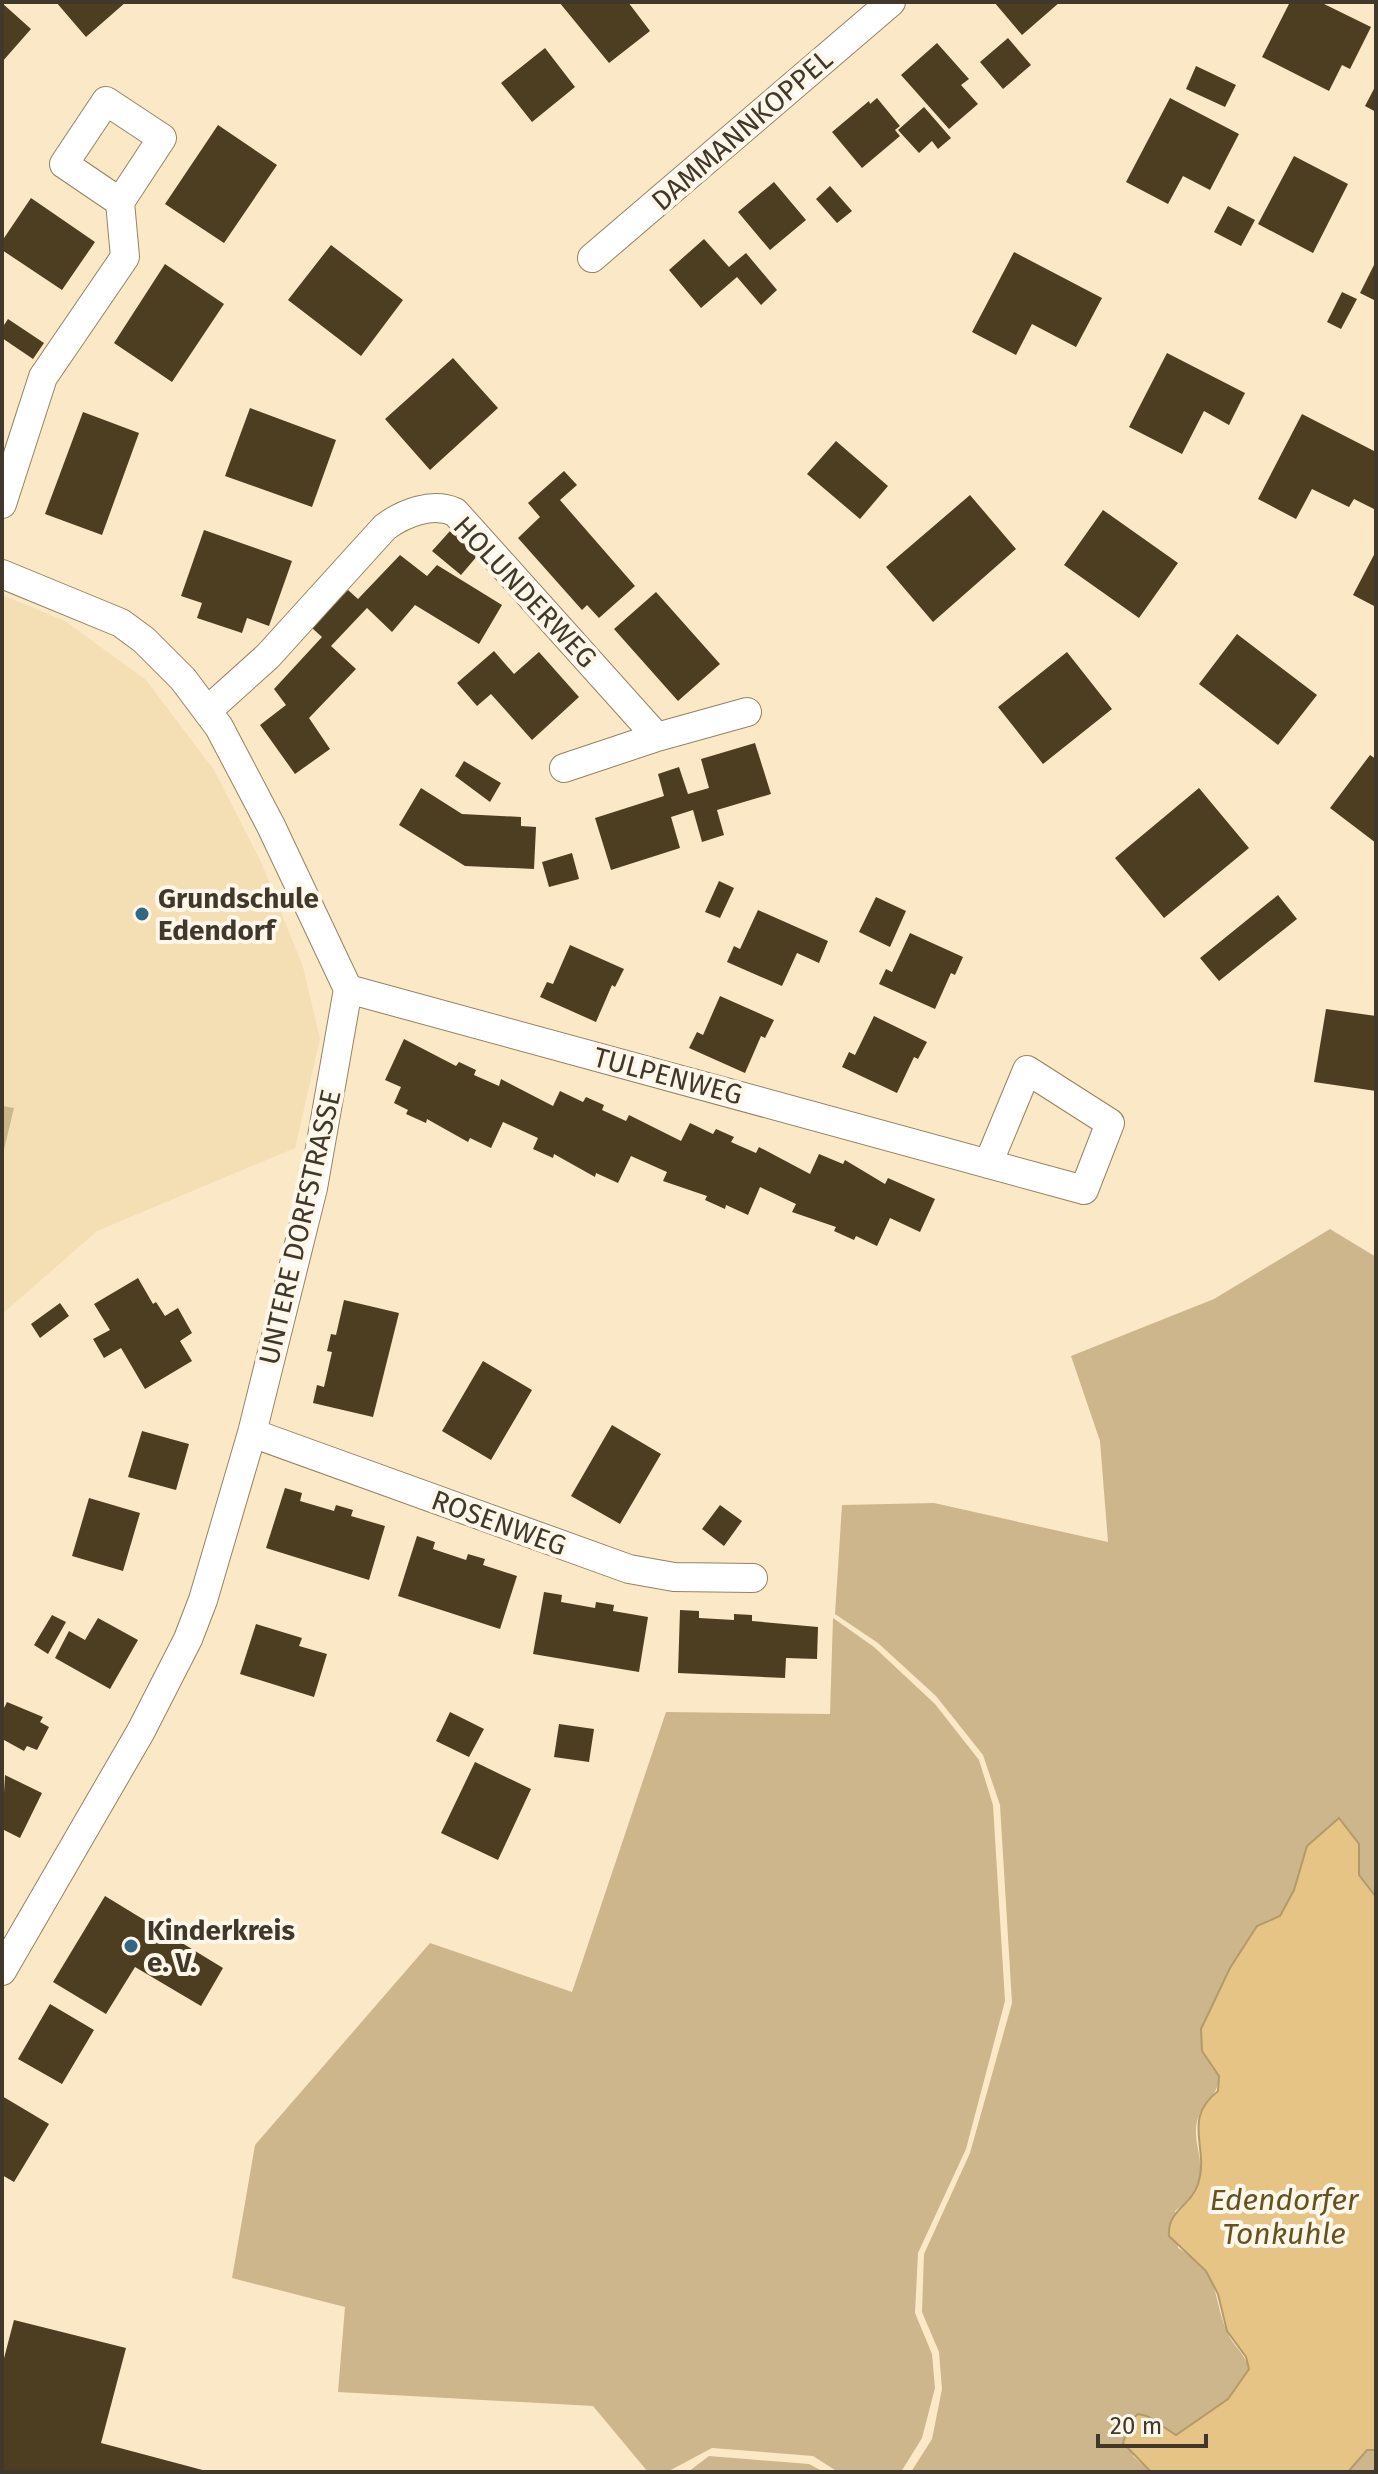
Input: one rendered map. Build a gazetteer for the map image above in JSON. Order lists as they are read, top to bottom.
{
  "streets": {
    "street": [
      "DAMMANNKOPPEL",
      "HOLUNDERWEG",
      "TULPENWEG",
      "UNTERE DORFSTRASSE",
      "ROSENWEG"
    ]
  },
  "crossings": [
    ["TULPENWEG", "UNTERE DORFSTRASSE"],
    ["UNTERE DORFSTRASSE", "ROSENWEG"]
  ],
  "water": ["Edendorfer Tonkuhle"],
  "places": ["Grundschule Edendorf", "Kinderkreis e. V."],
  "scale_bar": "20 m"
}
